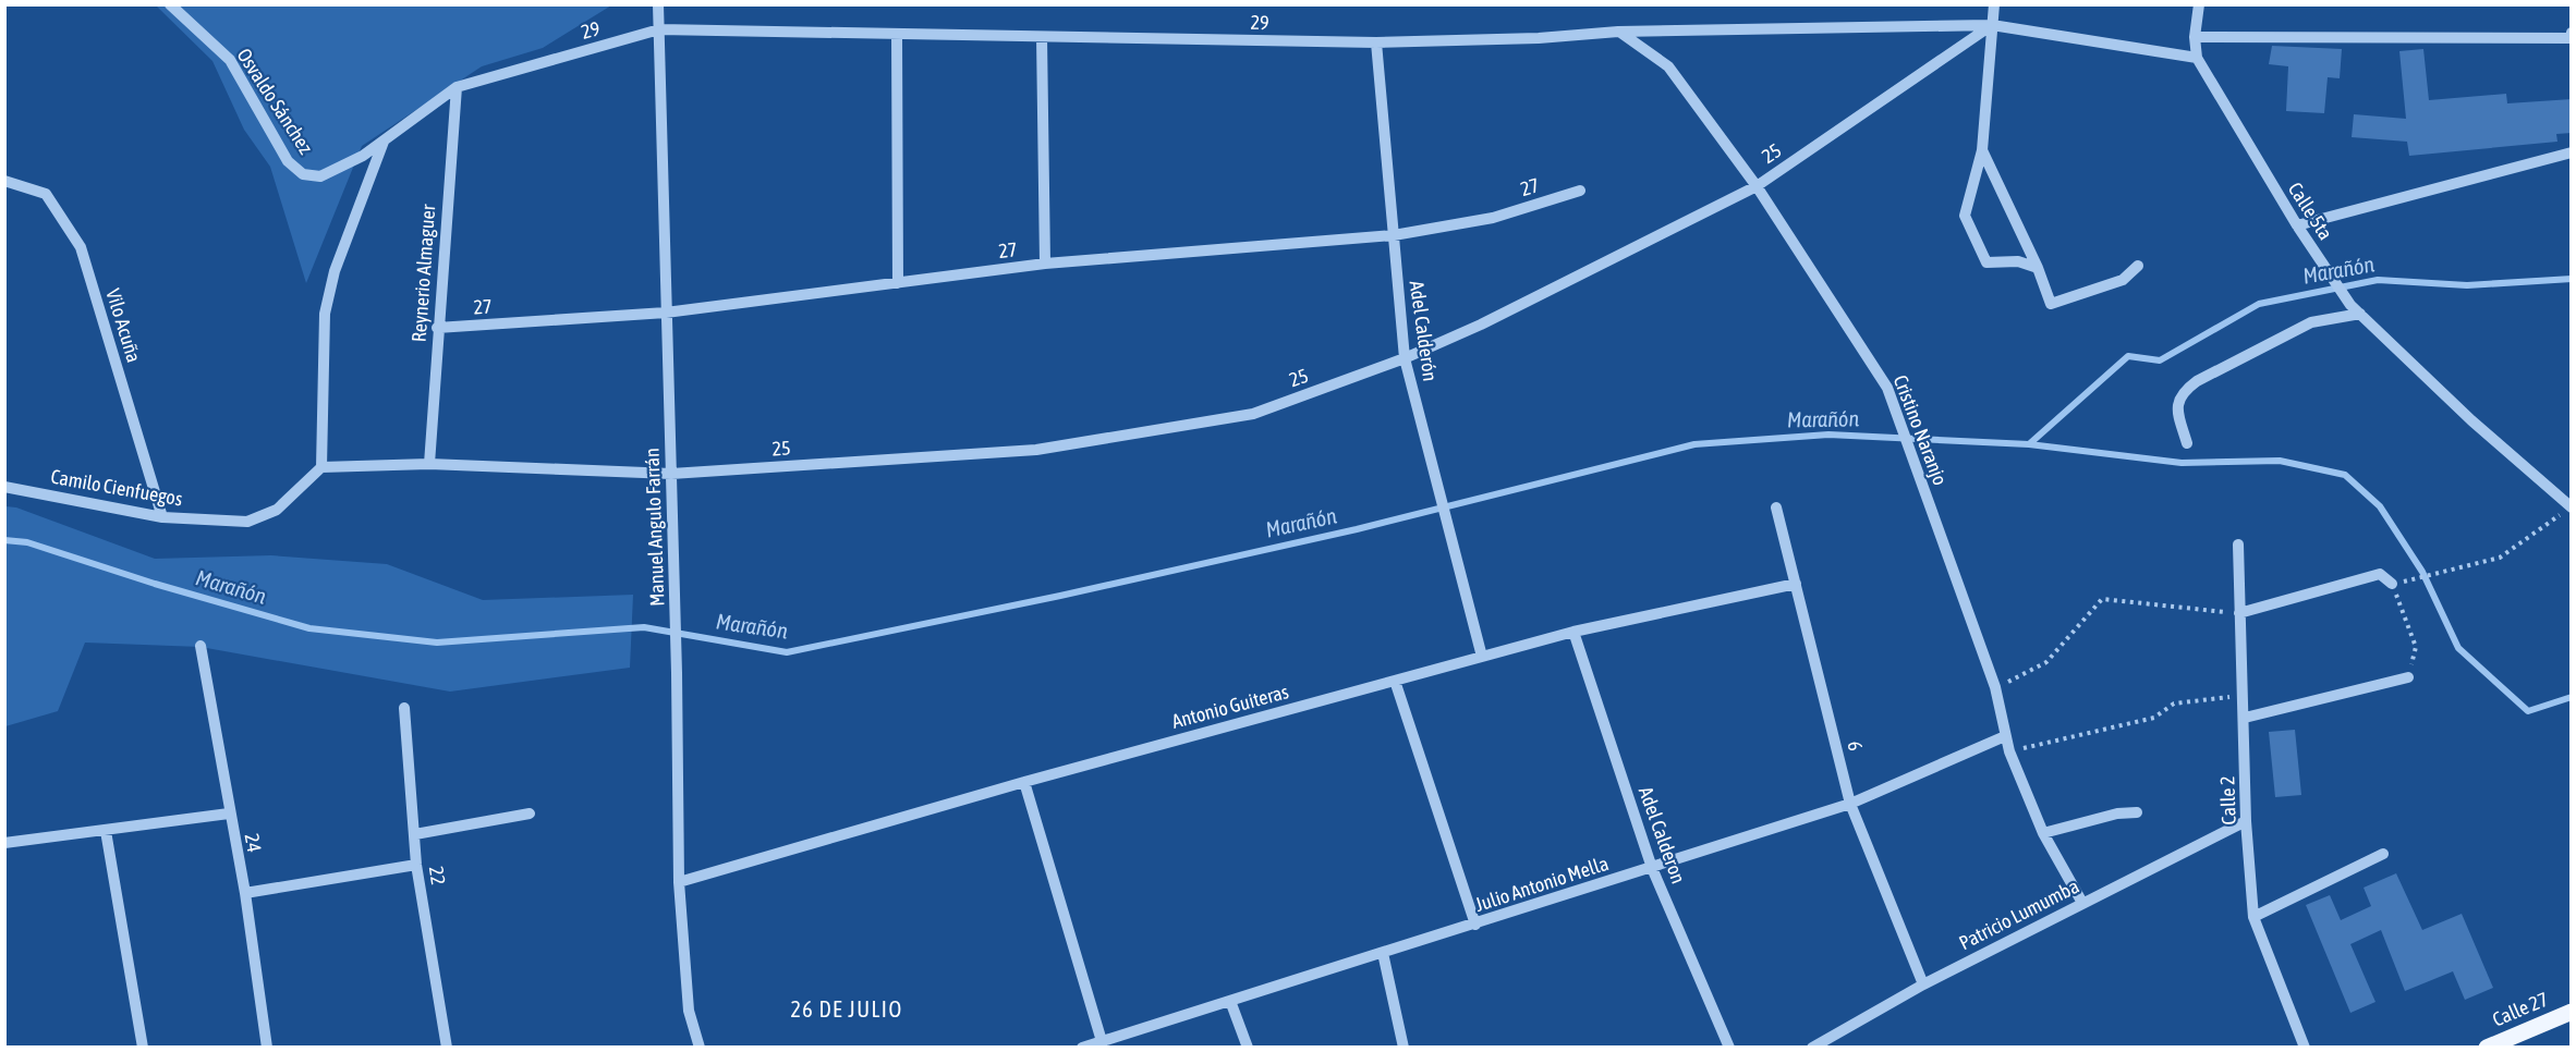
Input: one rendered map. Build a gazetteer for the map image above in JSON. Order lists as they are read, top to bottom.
{
  "streets": {
    "main road": ["Calle 27"],
    "street": [
      "29",
      "Osvaldo Sánchez",
      "25",
      "27",
      "Calle 5ta",
      "Reynerio Almaguer",
      "Vilo Acuña",
      "Adel Calderón",
      "Cristino Naranjo",
      "Camilo Cienfuegos",
      "Manuel Angulo Farrán",
      "Antonio Guiteras",
      "6",
      "Calle 2",
      "Adel Calderon",
      "24",
      "22",
      "Julio Antonio Mella",
      "Patricio Lumumba"
    ]
  },
  "crossings": [
    ["29", "Osvaldo Sánchez"],
    ["29", "25"],
    ["29", "Reynerio Almaguer"],
    ["29", "Adel Calderón"],
    ["29", "Cristino Naranjo"],
    ["29", "Manuel Angulo Farrán"],
    ["Osvaldo Sánchez", "Reynerio Almaguer"],
    ["25", "Reynerio Almaguer"],
    ["25", "Adel Calderón"],
    ["25", "Cristino Naranjo"],
    ["25", "Camilo Cienfuegos"],
    ["25", "Manuel Angulo Farrán"],
    ["27", "Reynerio Almaguer"],
    ["27", "Adel Calderón"],
    ["27", "Manuel Angulo Farrán"],
    ["Vilo Acuña", "Camilo Cienfuegos"],
    ["Adel Calderón", "Antonio Guiteras"],
    ["Cristino Naranjo", "Julio Antonio Mella"],
    ["Cristino Naranjo", "Patricio Lumumba"],
    ["Manuel Angulo Farrán", "Antonio Guiteras"],
    ["Antonio Guiteras", "6"],
    ["Antonio Guiteras", "Adel Calderon"],
    ["6", "Julio Antonio Mella"],
    ["6", "Patricio Lumumba"],
    ["Calle 2", "Patricio Lumumba"],
    ["Adel Calderon", "Julio Antonio Mella"]
  ],
  "districts": ["26 DE JULIO"],
  "water": ["Marañón"]
}
